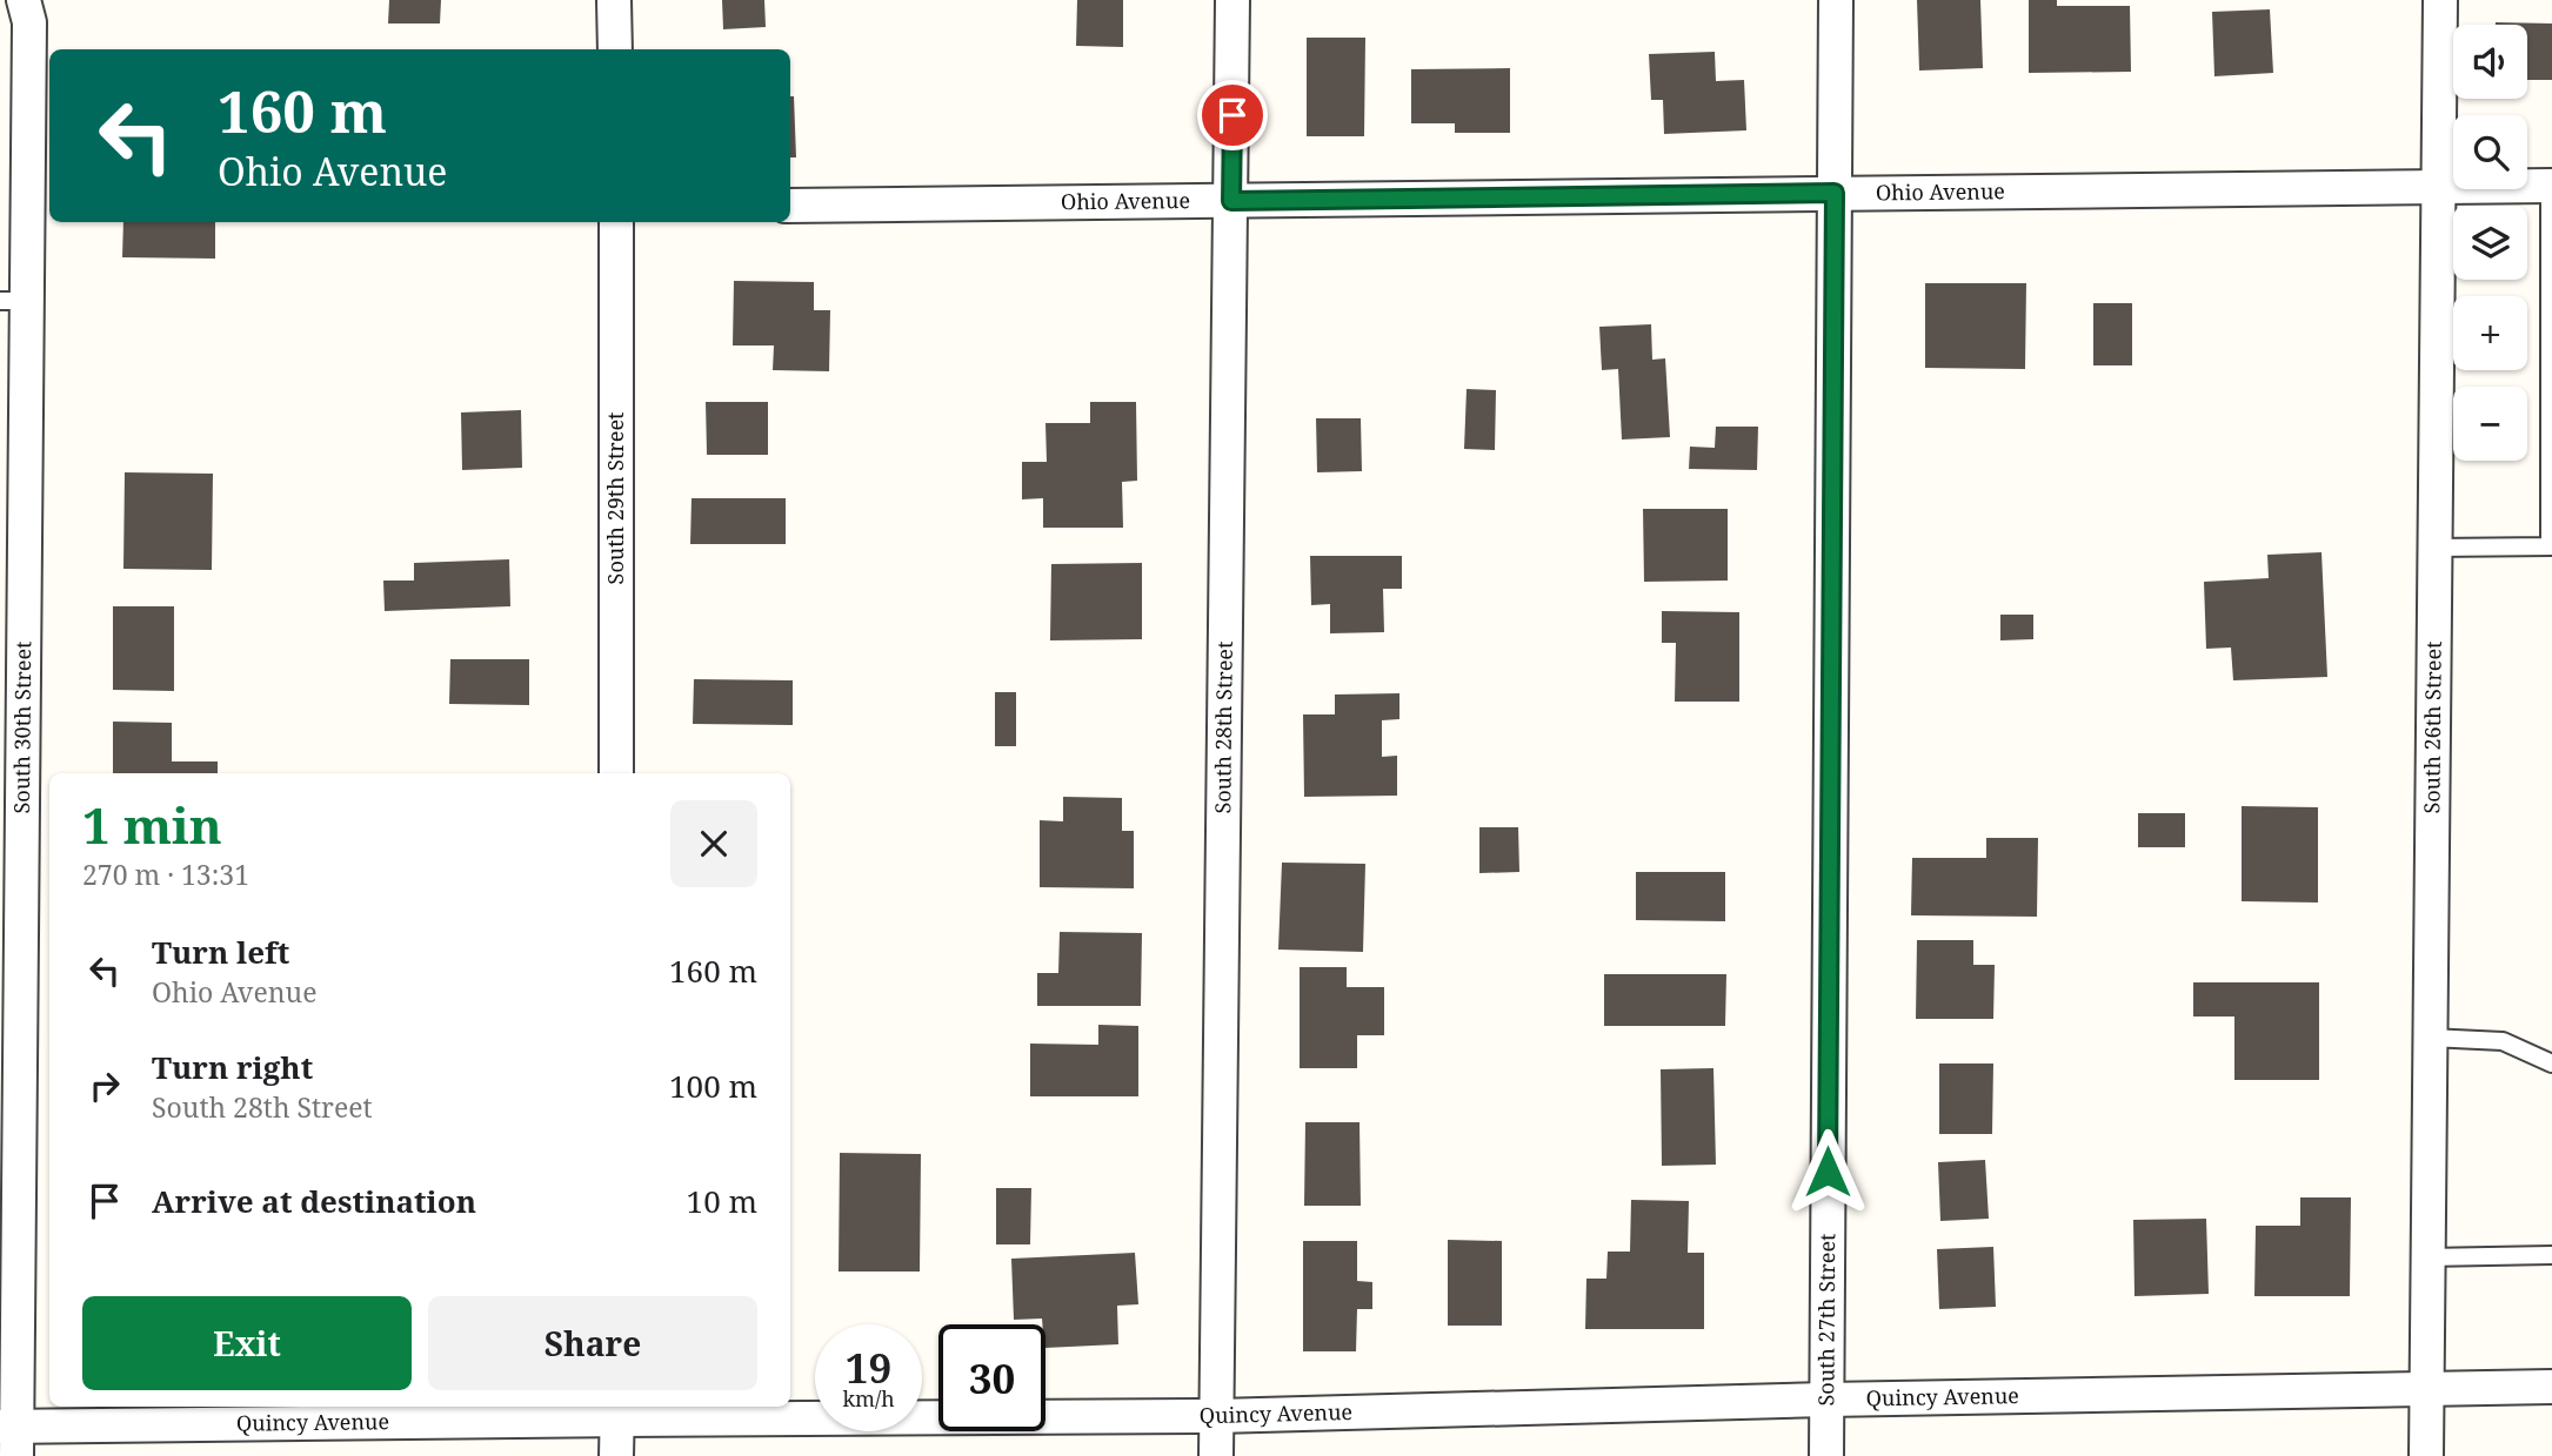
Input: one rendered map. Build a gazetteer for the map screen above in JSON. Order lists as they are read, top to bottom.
{
  "streets": {
    "street": [
      "Ohio Avenue",
      "South 29th Street",
      "South 30th Street",
      "South 28th Street",
      "South 26th Street",
      "South 27th Street",
      "Quincy Avenue"
    ]
  },
  "crossings": [
    ["Ohio Avenue", "South 28th Street"],
    ["Ohio Avenue", "South 26th Street"],
    ["Ohio Avenue", "South 27th Street"],
    ["South 30th Street", "Quincy Avenue"],
    ["South 28th Street", "Quincy Avenue"],
    ["South 26th Street", "Quincy Avenue"],
    ["South 27th Street", "Quincy Avenue"]
  ],
  "page": {
    "map_buttons": ["+", "−"],
    "turn": ["160 m", "Ohio Avenue"],
    "heading": ["1 min", "270 m · 13:31"],
    "list": [
      {
        "name": "Turn left",
        "note": "Ohio Avenue",
        "value": "160 m"
      },
      {
        "name": "Turn right",
        "note": "South 28th Street",
        "value": "100 m"
      },
      {
        "name": "Arrive at destination",
        "value": "10 m"
      }
    ],
    "buttons": ["Exit", "Share"],
    "speed": "19 km/h",
    "limit": "30"
  }
}
